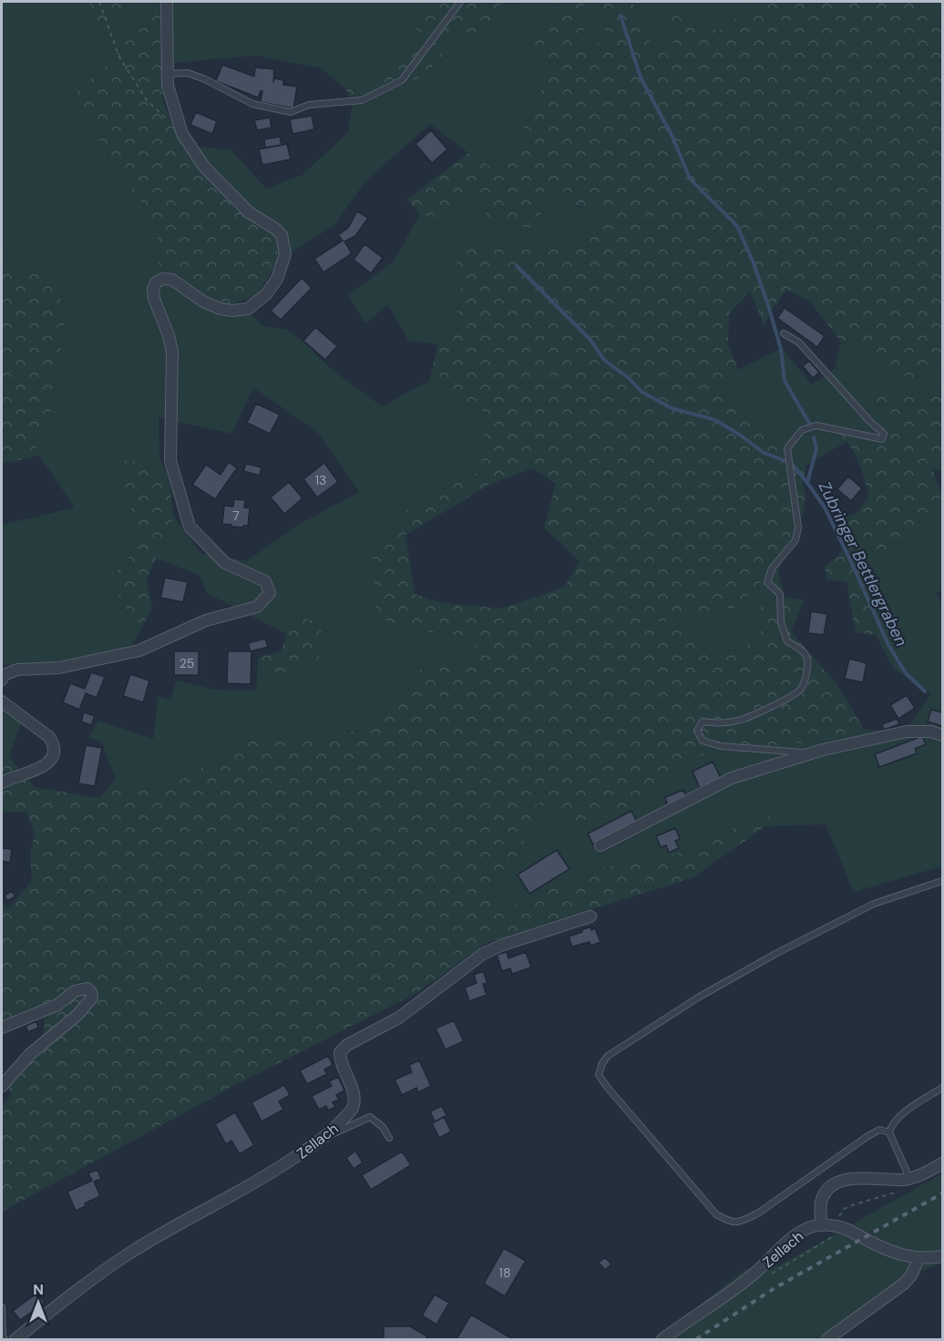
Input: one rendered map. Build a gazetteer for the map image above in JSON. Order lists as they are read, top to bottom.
{
  "streets": {
    "street": ["Zellach"]
  },
  "water": ["Zubringer Bettlergraben"],
  "house_numbers": [
    "13",
    "7",
    "25",
    "18"
  ],
  "north": "top"
}
